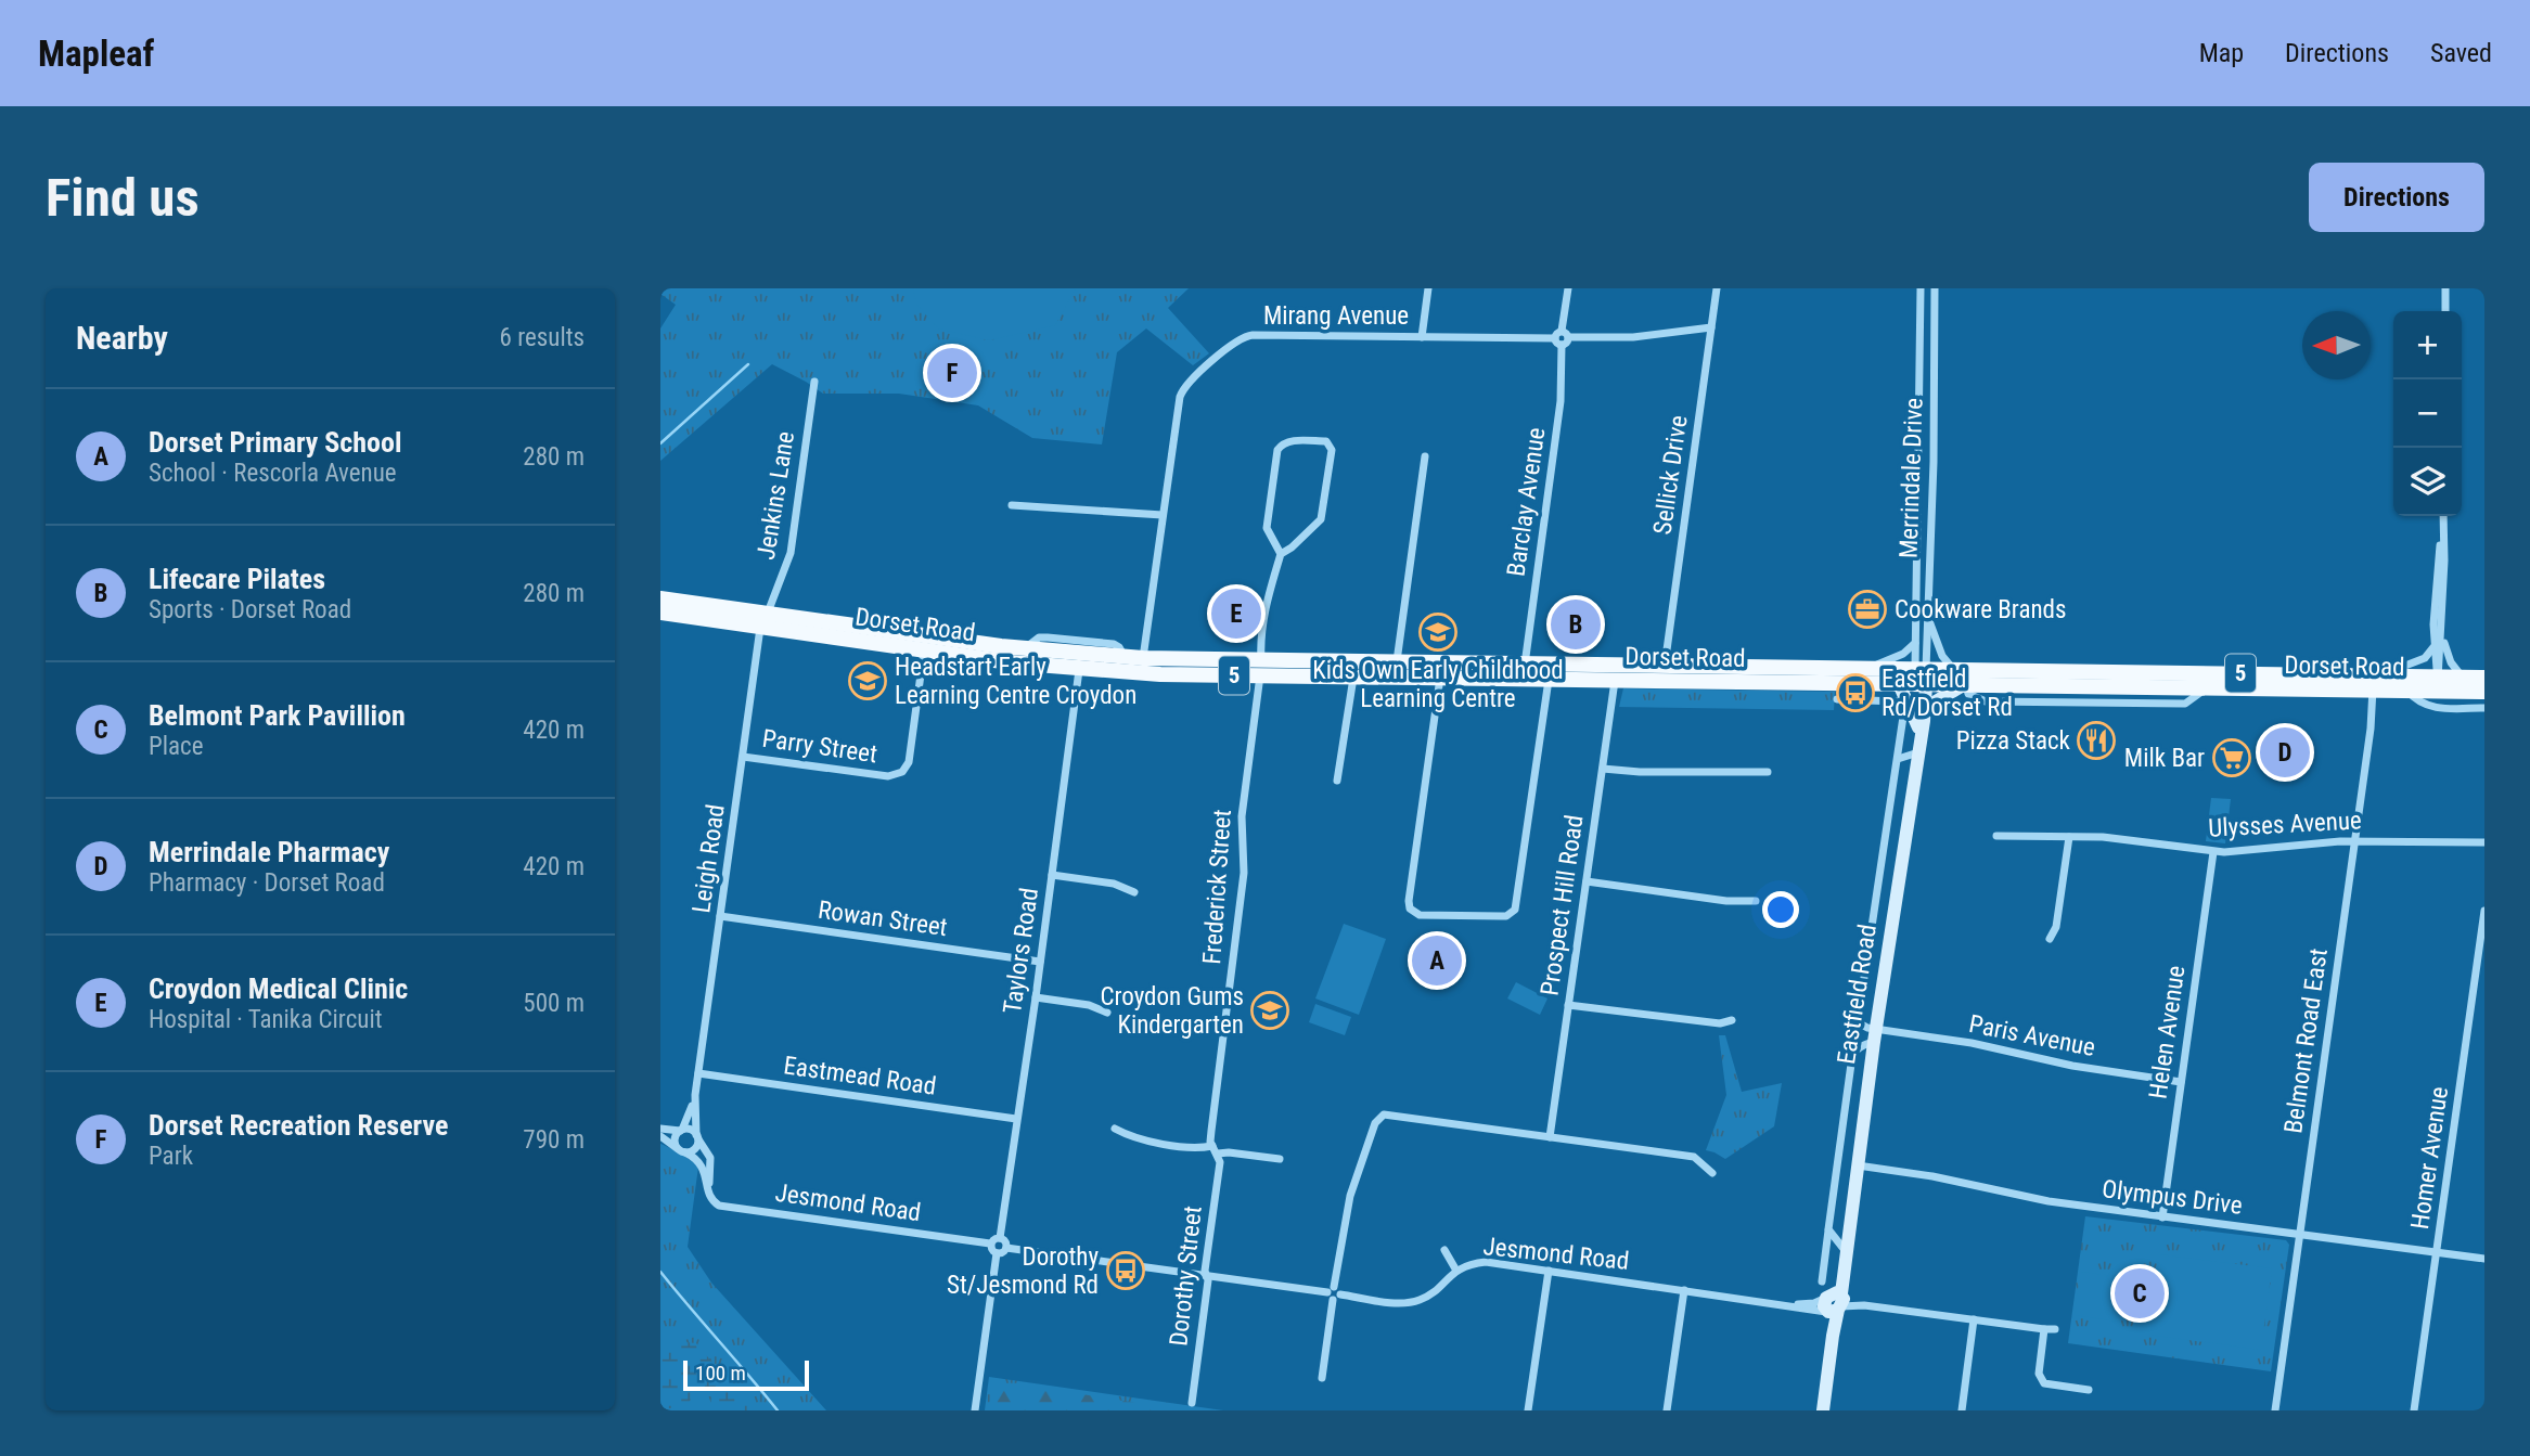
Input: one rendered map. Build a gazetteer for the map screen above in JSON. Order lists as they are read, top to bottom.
{
  "streets": {
    "main road": ["Dorset Road", "5", "Eastfield Road"],
    "street": [
      "Mirang Avenue",
      "Sellick Drive",
      "Merrindale Drive",
      "Jenkins Lane",
      "Barclay Avenue",
      "Parry Street",
      "Ulysses Avenue",
      "Leigh Road",
      "Frederick Street",
      "Prospect Hill Road",
      "Rowan Street",
      "Taylors Road",
      "Helen Avenue",
      "Paris Avenue",
      "Belmont Road East",
      "Eastmead Road",
      "Homer Avenue",
      "Olympus Drive",
      "Jesmond Road",
      "Dorothy Street"
    ]
  },
  "crossings": [
    ["Mirang Avenue", "Barclay Avenue"],
    ["Mirang Avenue", "Dorset Road"],
    ["Sellick Drive", "Dorset Road"],
    ["Merrindale Drive", "Dorset Road"],
    ["Merrindale Drive", "Eastfield Road"],
    ["Jenkins Lane", "Dorset Road"],
    ["Jenkins Lane", "Leigh Road"],
    ["Barclay Avenue", "Dorset Road"],
    ["Dorset Road", "Parry Street"],
    ["Dorset Road", "Leigh Road"],
    ["Dorset Road", "Frederick Street"],
    ["Dorset Road", "Prospect Hill Road"],
    ["Dorset Road", "Taylors Road"],
    ["Dorset Road", "Eastfield Road"],
    ["Dorset Road", "Belmont Road East"],
    ["Parry Street", "Leigh Road"],
    ["Ulysses Avenue", "Helen Avenue"],
    ["Ulysses Avenue", "Belmont Road East"],
    ["Leigh Road", "Rowan Street"],
    ["Leigh Road", "Eastmead Road"],
    ["Leigh Road", "Jesmond Road"],
    ["Frederick Street", "Dorothy Street"],
    ["Rowan Street", "Taylors Road"],
    ["Taylors Road", "Eastmead Road"],
    ["Taylors Road", "Jesmond Road"],
    ["Eastfield Road", "Paris Avenue"],
    ["Eastfield Road", "Olympus Drive"],
    ["Eastfield Road", "Jesmond Road"],
    ["Helen Avenue", "Paris Avenue"],
    ["Helen Avenue", "Olympus Drive"],
    ["Belmont Road East", "Olympus Drive"],
    ["Homer Avenue", "Olympus Drive"]
  ],
  "places": {
    "office": ["Cookware Brands"],
    "school or university": ["Kids Own Early Childhood Learning Centre", "Headstart Early Learning Centre Croydon", "Croydon Gums Kindergarten"],
    "bus stop": ["Eastfield Rd/Dorset Rd", "Dorothy St/Jesmond Rd"],
    "restaurant": ["Pizza Stack"],
    "supermarket": ["Milk Bar"]
  },
  "scale_bar": "100 m",
  "north": "left",
  "page": {
    "header": "Mapleaf",
    "nav": ["Map", "Directions", "Saved"],
    "buttons": "Directions",
    "title": "Find us",
    "heading": ["Nearby", "6 results"],
    "map_buttons": ["+", "−"],
    "pins": [
      "F",
      "E",
      "B",
      "D",
      "A",
      "C"
    ],
    "list": [
      {
        "mark": "A",
        "name": "Dorset Primary School",
        "note": "School · Rescorla Avenue",
        "value": "280 m"
      },
      {
        "mark": "B",
        "name": "Lifecare Pilates",
        "note": "Sports · Dorset Road",
        "value": "280 m"
      },
      {
        "mark": "C",
        "name": "Belmont Park Pavillion",
        "note": "Place",
        "value": "420 m"
      },
      {
        "mark": "D",
        "name": "Merrindale Pharmacy",
        "note": "Pharmacy · Dorset Road",
        "value": "420 m"
      },
      {
        "mark": "E",
        "name": "Croydon Medical Clinic",
        "note": "Hospital · Tanika Circuit",
        "value": "500 m"
      },
      {
        "mark": "F",
        "name": "Dorset Recreation Reserve",
        "note": "Park",
        "value": "790 m"
      }
    ],
    "scale": "100 m"
  }
}
